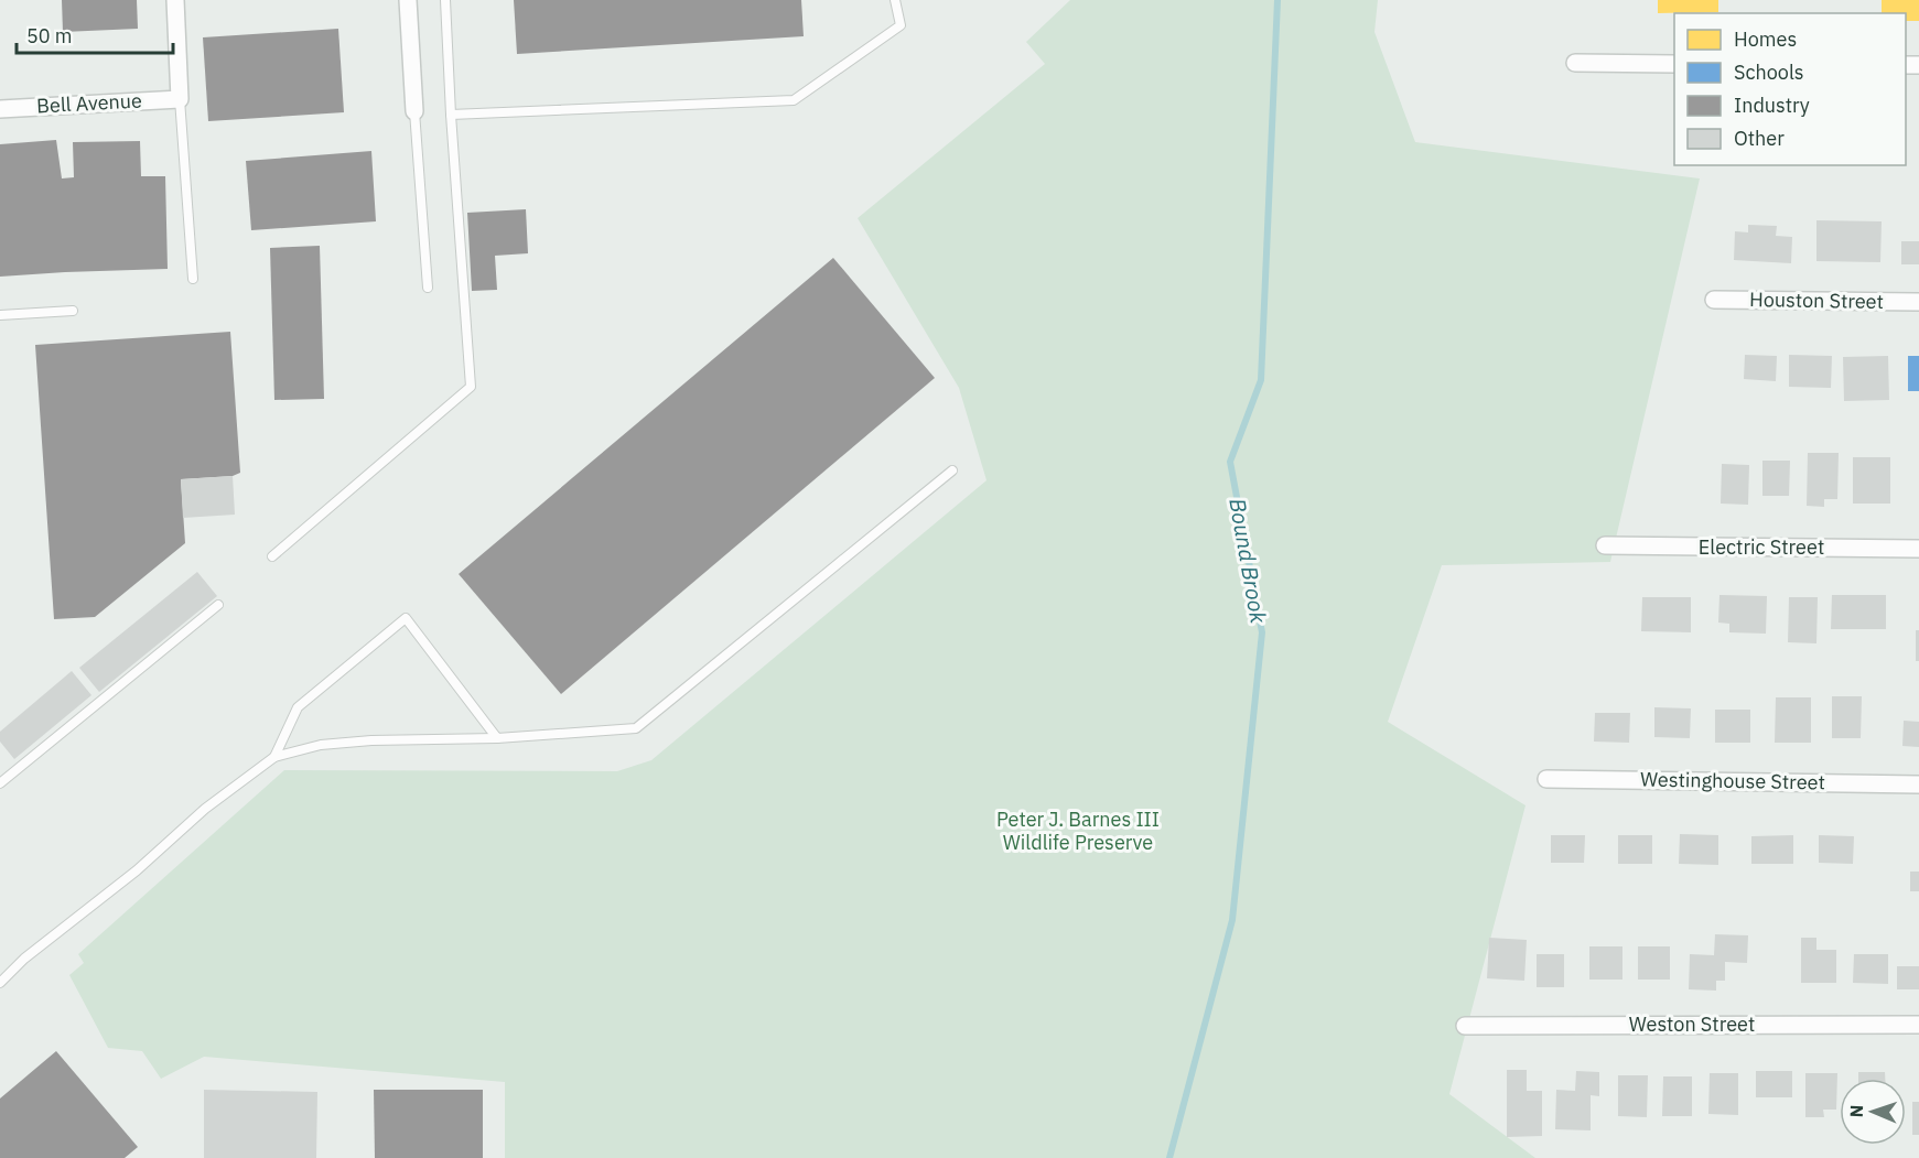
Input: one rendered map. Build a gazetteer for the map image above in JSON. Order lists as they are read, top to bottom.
{
  "streets": {
    "street": [
      "Bell Avenue",
      "Houston Street",
      "Electric Street",
      "Westinghouse Street",
      "Weston Street"
    ]
  },
  "water": ["Bound Brook"],
  "parks": ["Peter J. Barnes III Wildlife Preserve"],
  "legend": [
    "Homes",
    "Schools",
    "Industry",
    "Other"
  ],
  "scale_bar": "50 m",
  "north": "left"
}
